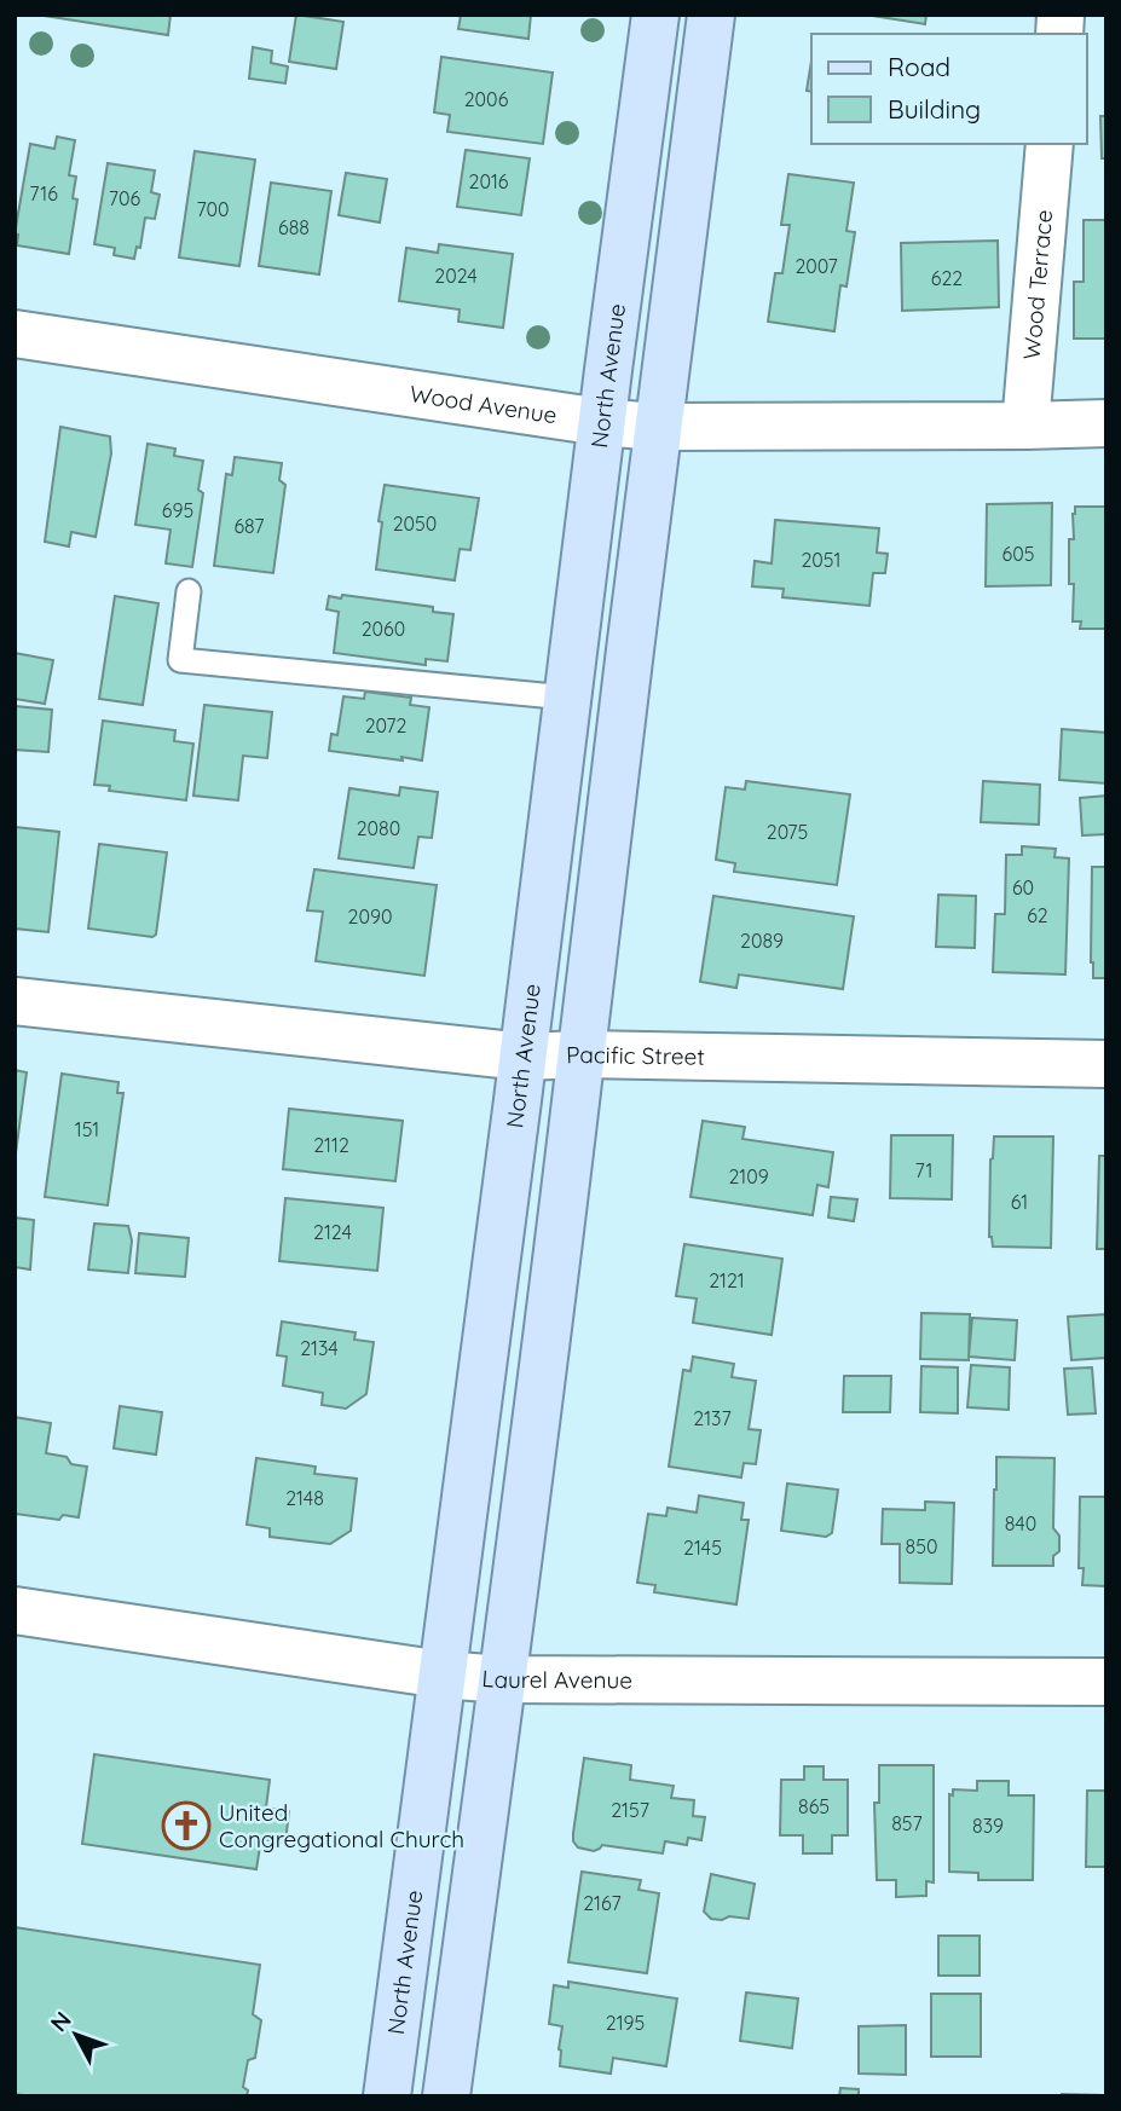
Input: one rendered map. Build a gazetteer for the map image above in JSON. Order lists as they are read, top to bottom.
{
  "streets": {
    "main road": ["North Avenue"],
    "street": [
      "Wood Terrace",
      "Wood Avenue",
      "Pacific Street",
      "Laurel Avenue"
    ]
  },
  "crossings": [
    ["Wood Terrace", "Wood Avenue"],
    ["North Avenue", "Wood Avenue"],
    ["North Avenue", "Pacific Street"],
    ["North Avenue", "Laurel Avenue"]
  ],
  "places": {
    "church": ["United Congregational Church"]
  },
  "house_numbers": [
    "2006",
    "2016",
    "716",
    "706",
    "700",
    "688",
    "2007",
    "2024",
    "622",
    "695",
    "2050",
    "687",
    "605",
    "2051",
    "2060",
    "2072",
    "2080",
    "2075",
    "60",
    "62",
    "2090",
    "2089",
    "151",
    "2112",
    "71",
    "2109",
    "61",
    "2124",
    "2121",
    "2134",
    "2137",
    "2148",
    "840",
    "850",
    "2145",
    "865",
    "2157",
    "857",
    "839",
    "2167",
    "2195"
  ],
  "legend": ["Road", "Building"],
  "north": "top left"
}
